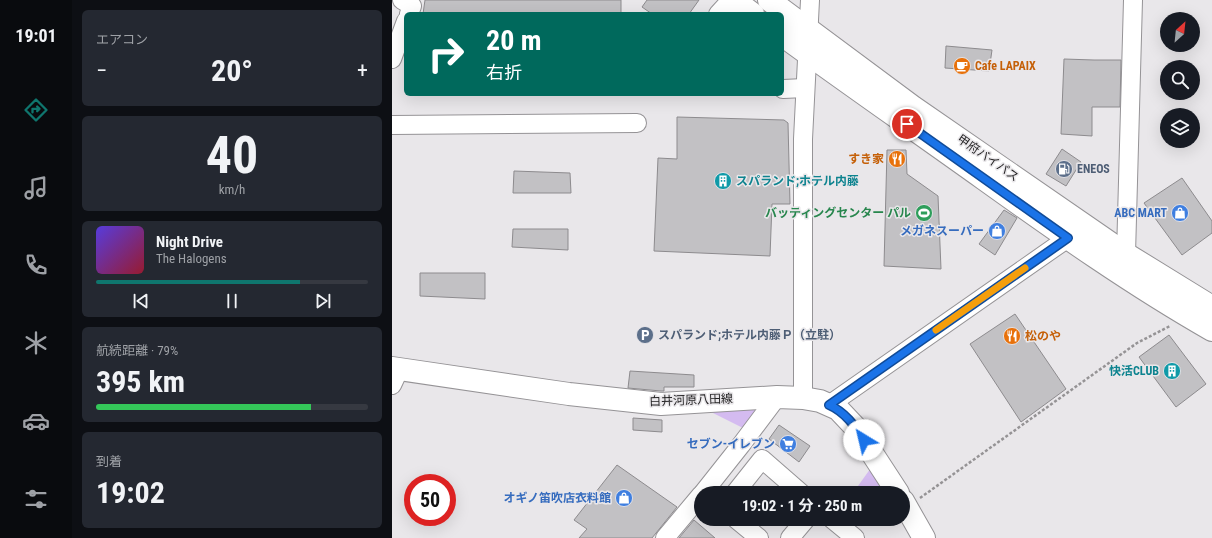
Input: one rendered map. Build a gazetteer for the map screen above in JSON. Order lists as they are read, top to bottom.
{
  "streets": {
    "main road": ["甲府バイパス", "白井河原八田線"]
  },
  "places": {
    "cafe": ["Cafe LAPAIX"],
    "restaurant": ["すき家", "松のや"],
    "fuel station": ["ENEOS"],
    "building": ["スパランド;ホテル内藤", "快活CLUB"],
    "sports": ["バッティングセンター パル"],
    "shop": ["ABC MART", "メガネスーパー", "オギノ笛吹店衣料館"],
    "parking": ["スパランド;ホテル内藤Ｐ（立駐）"],
    "supermarket": ["セブン-イレブン"]
  },
  "north": "top right",
  "page": {
    "tabs": "19:01",
    "tile": [
      "エアコン",
      ["40", "km/h"],
      ["航続距離 · 79%", "395 km"],
      ["到着", "19:02"]
    ],
    "turn": ["20 m", "右折"],
    "heat": ["−", "20°", "+"],
    "song": ["Night Drive", "The Halogens"],
    "limit": "50",
    "trip": "19:02 · 1 分 · 250 m"
  }
}
